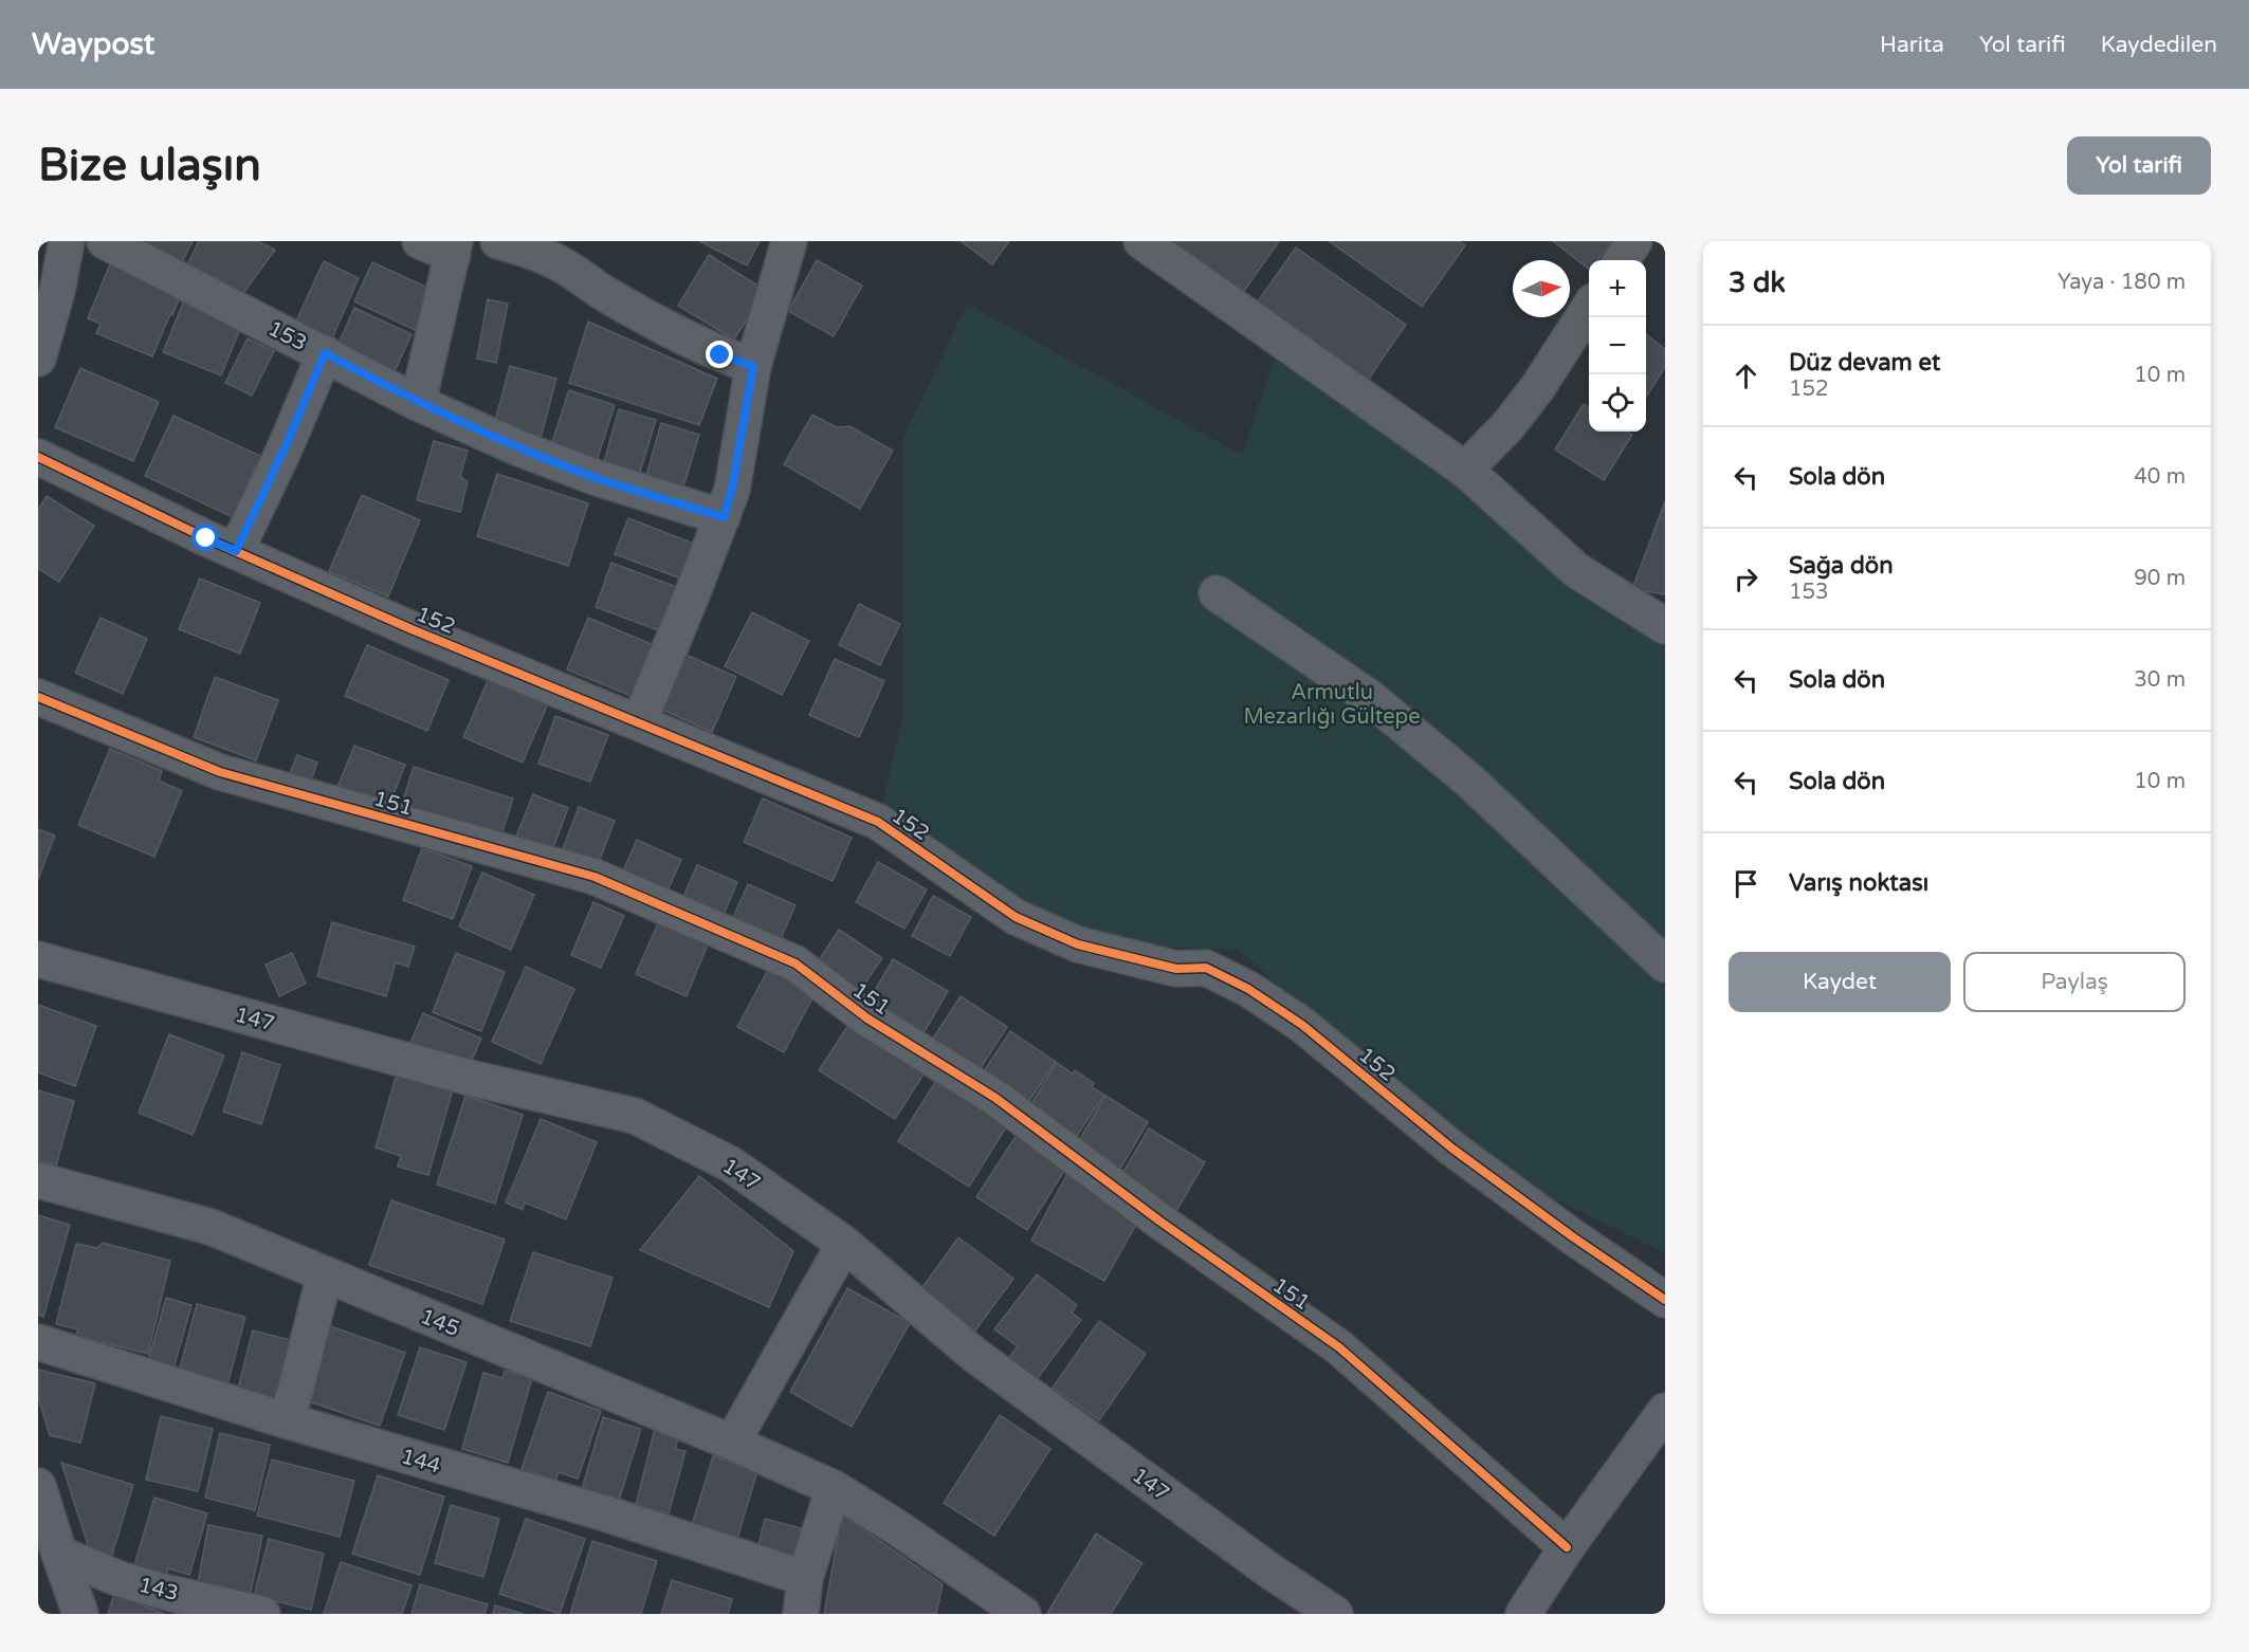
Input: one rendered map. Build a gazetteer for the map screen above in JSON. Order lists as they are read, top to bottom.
{
  "streets": {
    "street": [
      "153",
      "152",
      "151",
      "147",
      "145",
      "144",
      "143"
    ]
  },
  "parks": ["Armutlu Mezarlığı Gültepe"],
  "north": "right",
  "page": {
    "header": "Waypost",
    "nav": ["Harita", "Yol tarifi", "Kaydedilen"],
    "buttons": [
      "Yol tarifi",
      ["Kaydet", "Paylaş"]
    ],
    "title": "Bize ulaşın",
    "heading": ["3 dk", "Yaya · 180 m"],
    "map_buttons": ["+", "−"],
    "list": [
      ["Düz devam et", "152", "10 m"],
      ["Sola dön", "40 m"],
      ["Sağa dön", "153", "90 m"],
      ["Sola dön", "30 m"],
      ["Sola dön", "10 m"],
      "Varış noktası"
    ]
  }
}
